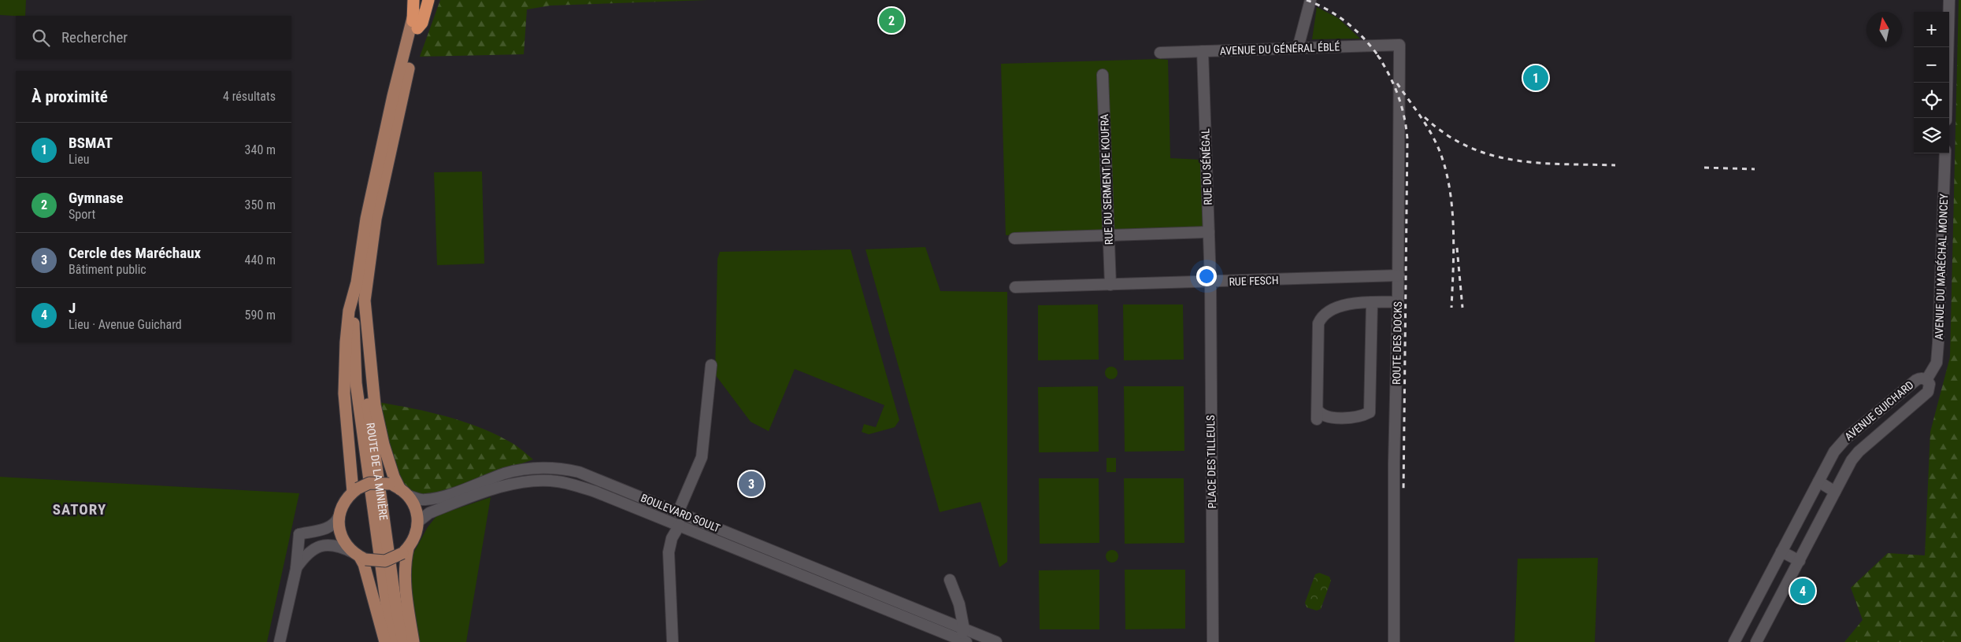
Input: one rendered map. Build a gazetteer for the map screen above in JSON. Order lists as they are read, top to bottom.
{
  "streets": {
    "main road": ["ROUTE DE LA MINIÈRE"],
    "street": [
      "AVENUE DU GÉNÉRAL ÉBLÉ",
      "RUE DU SÉNÉGAL",
      "RUE DU SERMENT DE KOUFRA",
      "AVENUE DU MARÉCHAL MONCEY",
      "RUE FESCH",
      "ROUTE DES DOCKS",
      "AVENUE GUICHARD",
      "PLACE DES TILLEULS",
      "BOULEVARD SOULT"
    ]
  },
  "crossings": [
    ["AVENUE DU GÉNÉRAL ÉBLÉ", "RUE DU SÉNÉGAL"],
    ["AVENUE DU GÉNÉRAL ÉBLÉ", "ROUTE DES DOCKS"],
    ["RUE DU SÉNÉGAL", "RUE FESCH"],
    ["RUE DU SÉNÉGAL", "PLACE DES TILLEULS"],
    ["RUE DU SERMENT DE KOUFRA", "RUE FESCH"],
    ["AVENUE DU MARÉCHAL MONCEY", "AVENUE GUICHARD"],
    ["RUE FESCH", "ROUTE DES DOCKS"],
    ["RUE FESCH", "PLACE DES TILLEULS"]
  ],
  "districts": ["SATORY"],
  "north": "top",
  "page": {
    "pins": [
      "2",
      "1",
      "3",
      "4"
    ],
    "map_buttons": ["+", "−"],
    "search": "Rechercher",
    "heading": ["À proximité", "4 résultats"],
    "list": [
      {
        "mark": "1",
        "name": "BSMAT",
        "note": "Lieu",
        "value": "340 m"
      },
      {
        "mark": "2",
        "name": "Gymnase",
        "note": "Sport",
        "value": "350 m"
      },
      {
        "mark": "3",
        "name": "Cercle des Maréchaux",
        "note": "Bâtiment public",
        "value": "440 m"
      },
      {
        "mark": "4",
        "name": "J",
        "note": "Lieu · Avenue Guichard",
        "value": "590 m"
      }
    ]
  }
}
